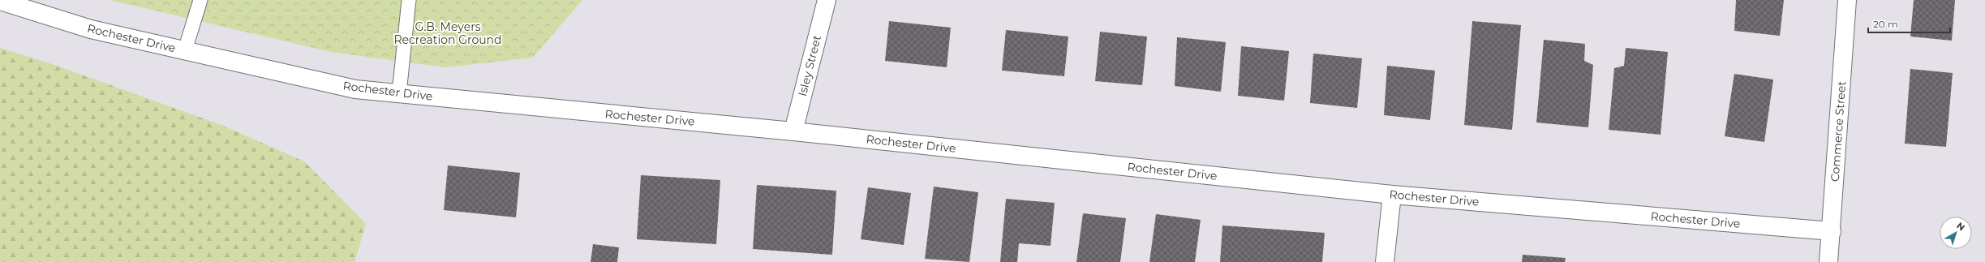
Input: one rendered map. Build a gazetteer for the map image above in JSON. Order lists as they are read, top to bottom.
{
  "streets": {
    "street": ["Rochester Drive", "Isley Street", "Commerce Street"]
  },
  "crossings": [
    ["Rochester Drive", "Isley Street"],
    ["Rochester Drive", "Commerce Street"]
  ],
  "parks": ["G.B. Meyers Recreation Ground"],
  "scale_bar": "20 m",
  "north": "top right"
}
